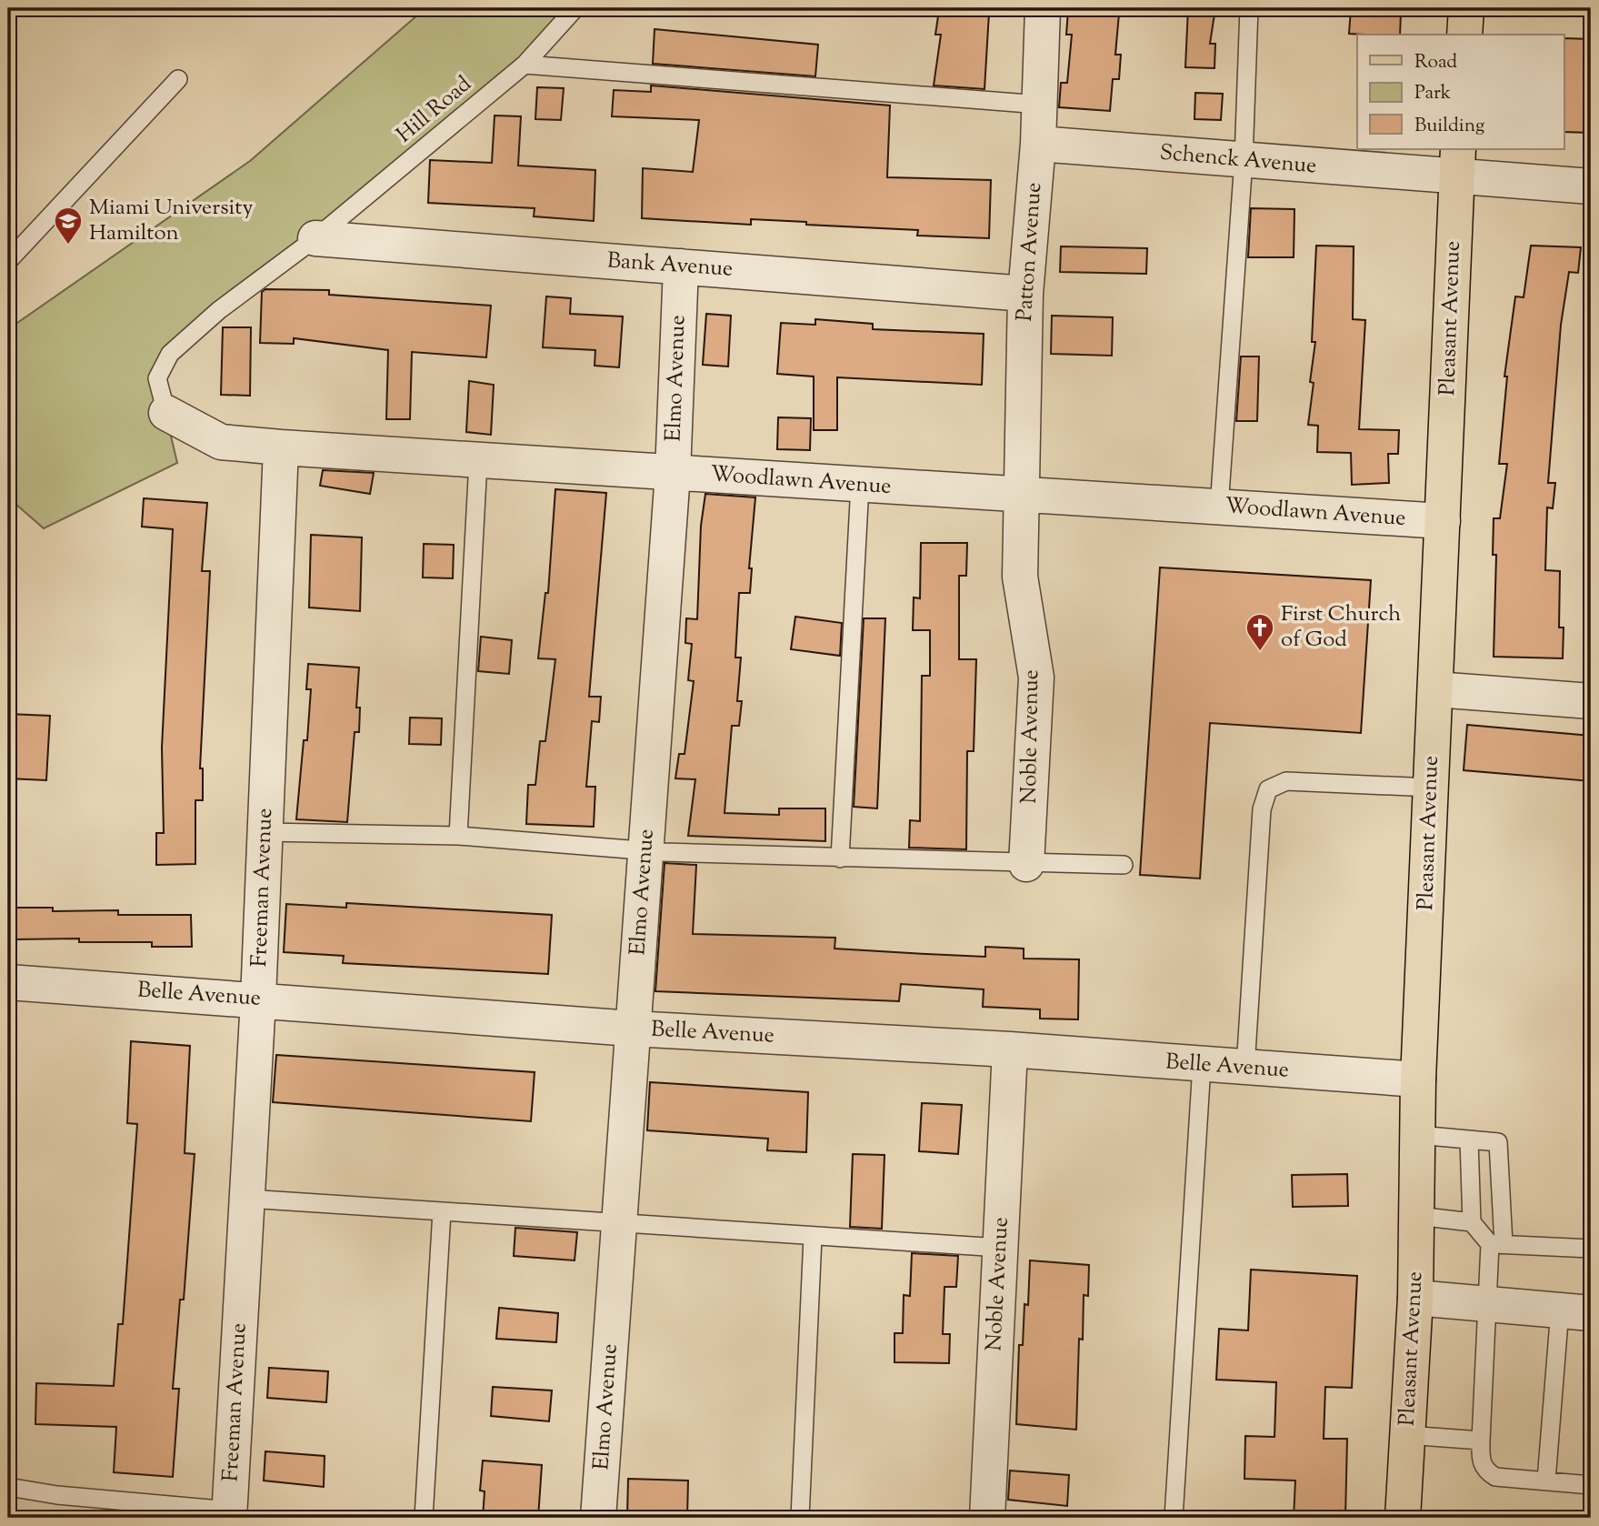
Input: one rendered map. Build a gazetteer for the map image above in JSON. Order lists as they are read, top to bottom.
{
  "streets": {
    "main road": ["Pleasant Avenue"],
    "street": [
      "Schenck Avenue",
      "Patton Avenue",
      "Bank Avenue",
      "Elmo Avenue",
      "Woodlawn Avenue",
      "Noble Avenue",
      "Freeman Avenue",
      "Belle Avenue"
    ],
    "lane": ["Hill Road"]
  },
  "crossings": [
    ["Hill Road", "Bank Avenue"],
    ["Hill Road", "Woodlawn Avenue"],
    ["Schenck Avenue", "Patton Avenue"],
    ["Schenck Avenue", "Pleasant Avenue"],
    ["Patton Avenue", "Bank Avenue"],
    ["Patton Avenue", "Woodlawn Avenue"],
    ["Patton Avenue", "Noble Avenue"],
    ["Bank Avenue", "Elmo Avenue"],
    ["Pleasant Avenue", "Woodlawn Avenue"],
    ["Pleasant Avenue", "Belle Avenue"],
    ["Elmo Avenue", "Woodlawn Avenue"],
    ["Elmo Avenue", "Belle Avenue"],
    ["Woodlawn Avenue", "Noble Avenue"],
    ["Woodlawn Avenue", "Freeman Avenue"],
    ["Noble Avenue", "Belle Avenue"],
    ["Freeman Avenue", "Belle Avenue"]
  ],
  "places": {
    "school or university": ["Miami University Hamilton"],
    "church": ["First Church of God"]
  },
  "legend": ["Road", "Park", "Building"]
}
